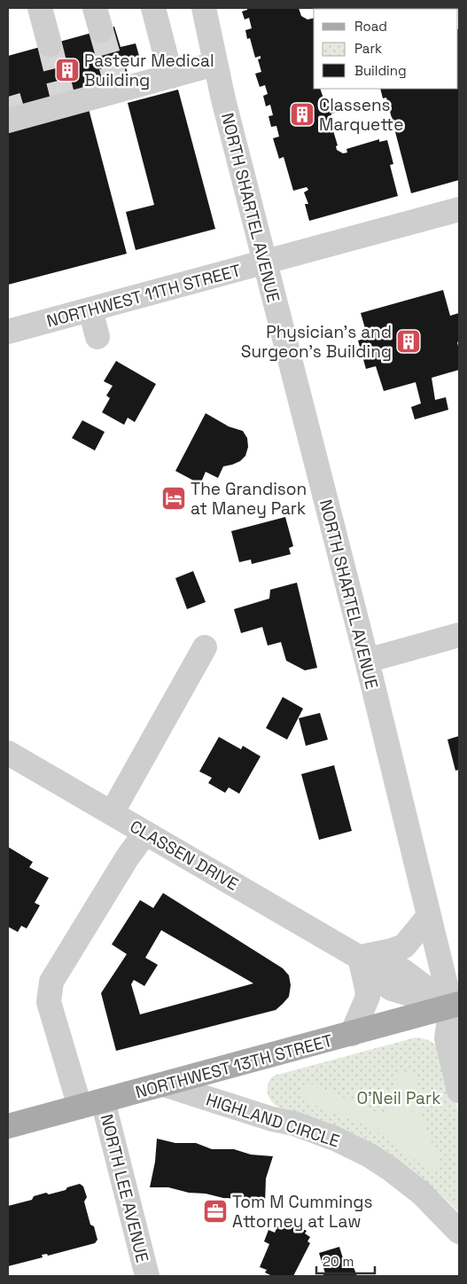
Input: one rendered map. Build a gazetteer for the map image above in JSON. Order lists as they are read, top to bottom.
{
  "streets": {
    "main road": ["NORTHWEST 13TH STREET"],
    "street": [
      "NORTH SHARTEL AVENUE",
      "NORTHWEST 11TH STREET",
      "CLASSEN DRIVE",
      "HIGHLAND CIRCLE",
      "NORTH LEE AVENUE"
    ]
  },
  "crossings": [
    ["NORTH SHARTEL AVENUE", "NORTHWEST 11TH STREET"],
    ["NORTH SHARTEL AVENUE", "CLASSEN DRIVE"],
    ["NORTH SHARTEL AVENUE", "NORTHWEST 13TH STREET"],
    ["CLASSEN DRIVE", "NORTHWEST 13TH STREET"],
    ["NORTHWEST 13TH STREET", "HIGHLAND CIRCLE"],
    ["NORTHWEST 13TH STREET", "NORTH LEE AVENUE"]
  ],
  "parks": ["O'Neil Park"],
  "places": {
    "building": ["Pasteur Medical Building", "Classens Marquette", "Physician's and Surgeon's Building"],
    "hotel": ["The Grandison at Maney Park"],
    "office": ["Tom M Cummings Attorney at Law"]
  },
  "legend": ["Road", "Park", "Building"],
  "scale_bar": "20 m"
}
